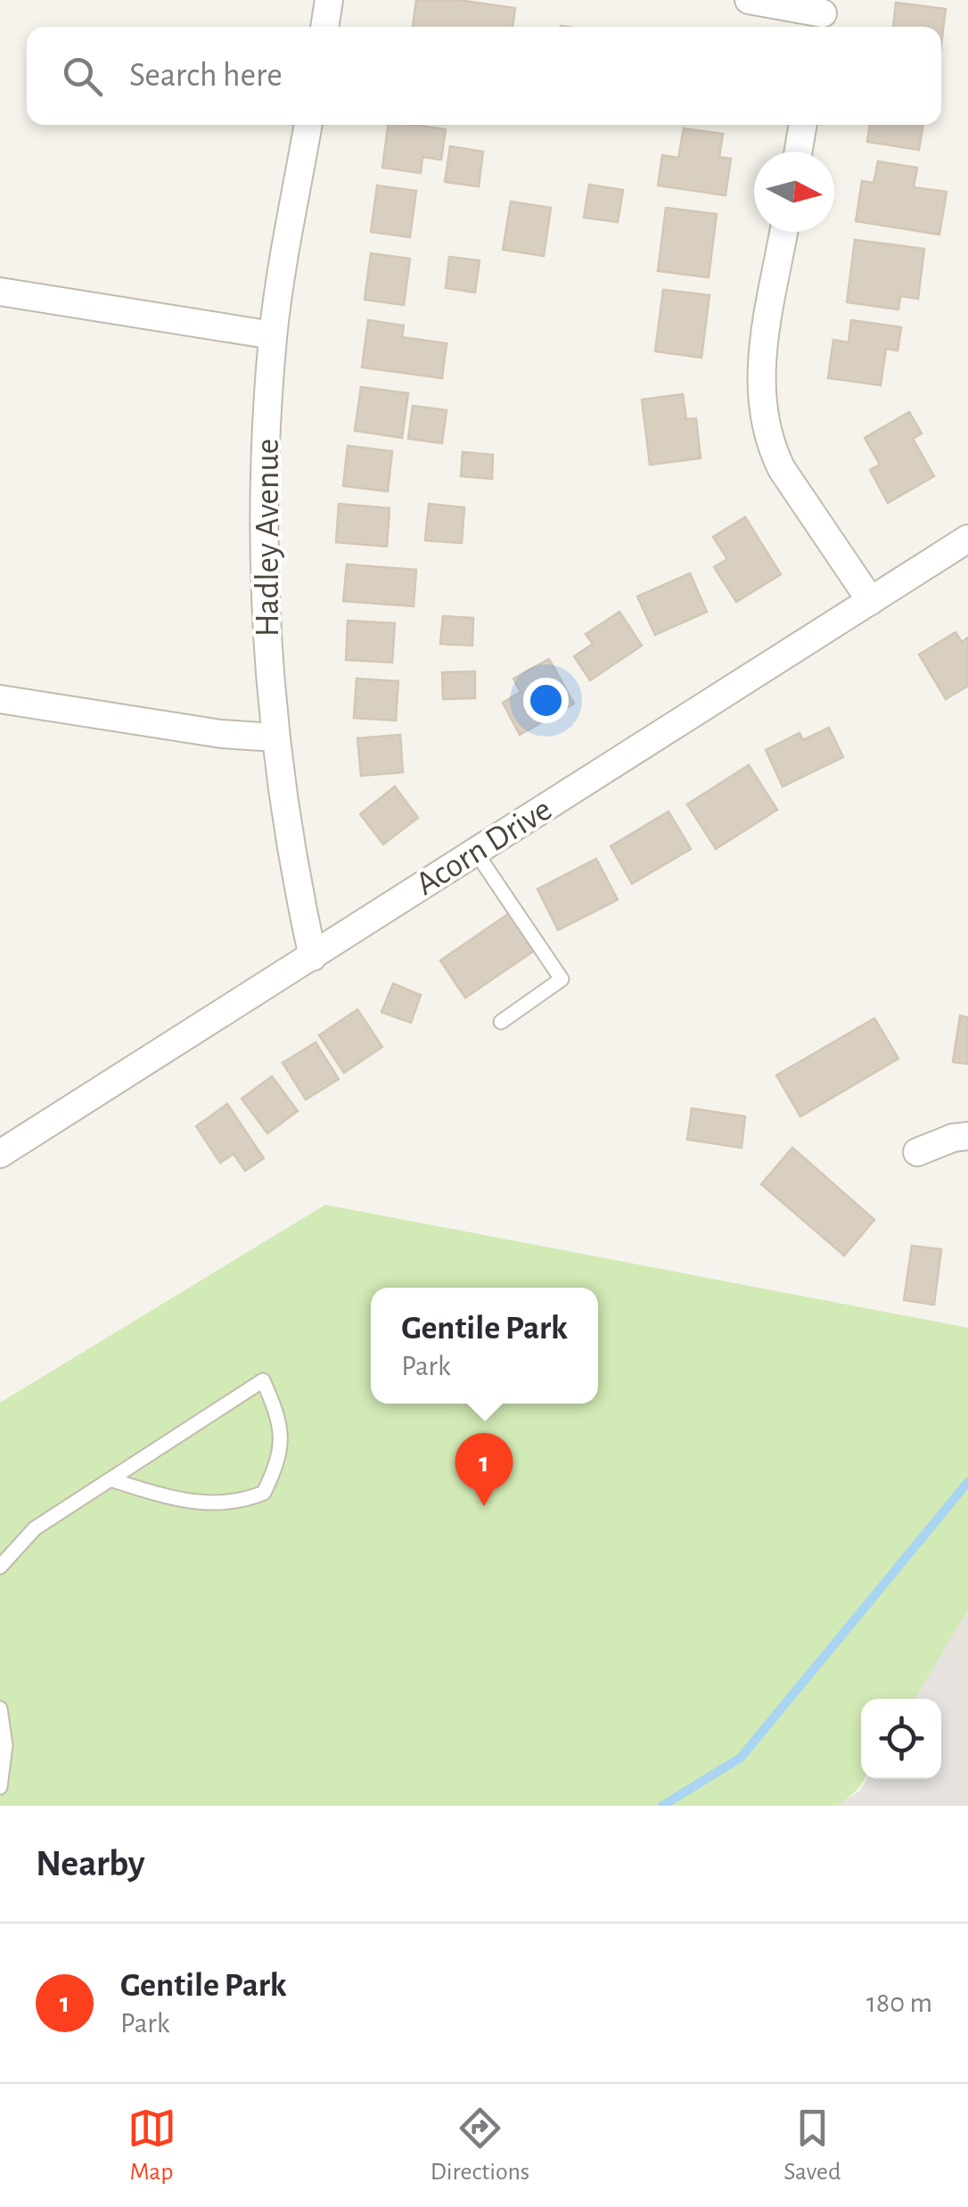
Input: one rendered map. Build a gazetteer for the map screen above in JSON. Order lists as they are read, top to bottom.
{
  "streets": {
    "street": ["Hadley Avenue", "Acorn Drive"]
  },
  "crossings": [
    ["Hadley Avenue", "Acorn Drive"]
  ],
  "north": "right",
  "page": {
    "search": "Search here",
    "popup": ["Gentile Park", "Park"],
    "pins": "1",
    "heading": "Nearby",
    "list": [
      {
        "mark": "1",
        "name": "Gentile Park",
        "note": "Park",
        "value": "180 m"
      }
    ],
    "nav": ["Map", "Directions", "Saved"]
  }
}
